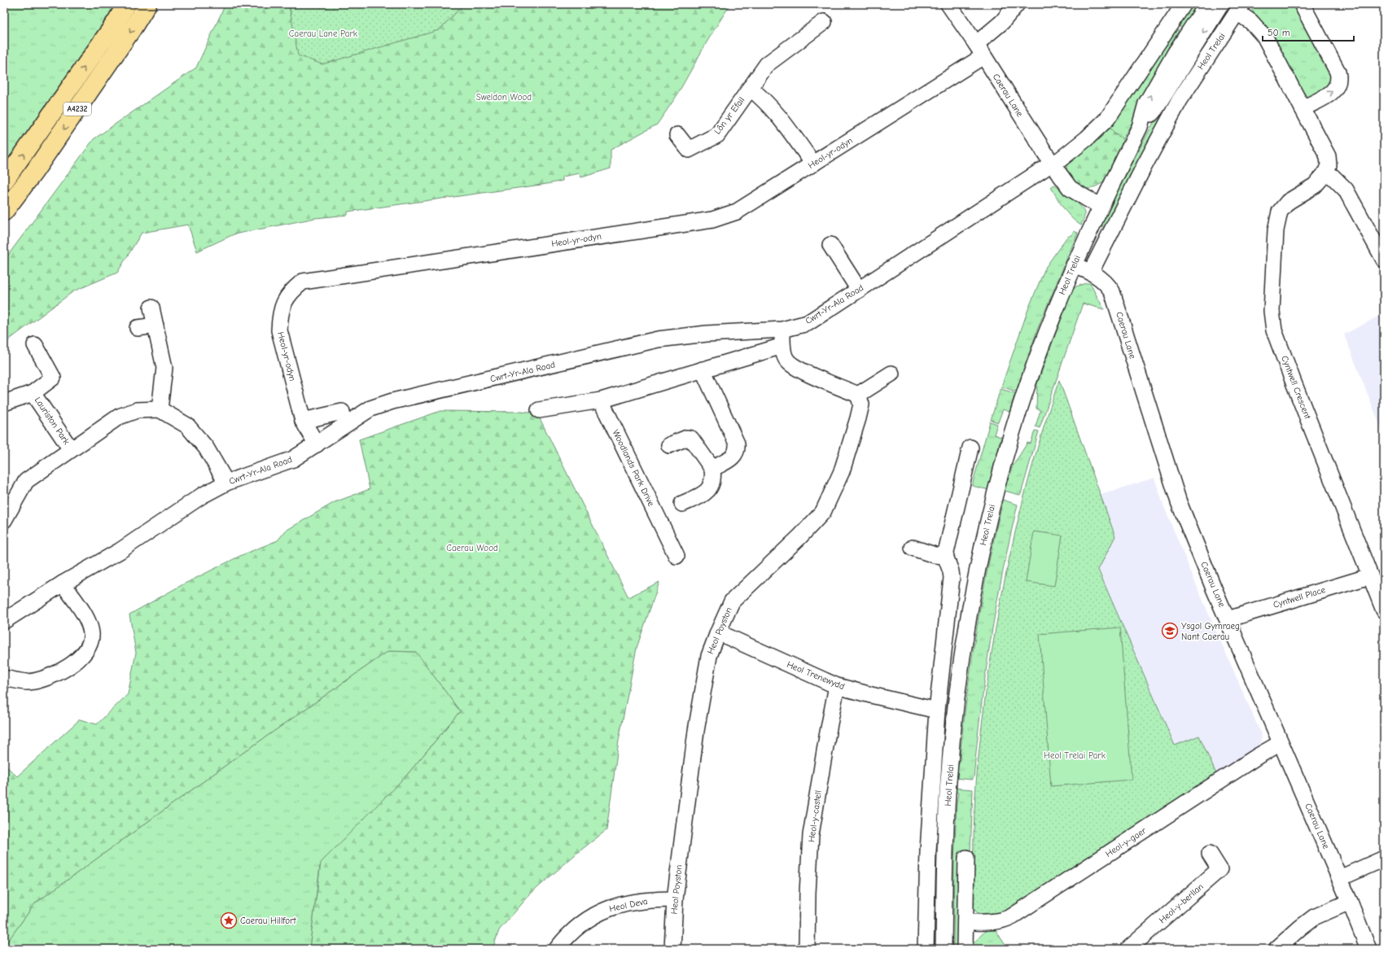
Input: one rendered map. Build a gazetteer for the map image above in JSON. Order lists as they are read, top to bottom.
{
  "streets": {
    "main road": ["A4232"],
    "street": [
      "Heol Trelai",
      "Caerau Lane",
      "Lôn yr Efail",
      "Heol-yr-odyn",
      "Cwrt-Yr-Ala Road",
      "Cyntwell Crescent",
      "Lauriston Park",
      "Woodlands Park Drive",
      "Cyntwell Place",
      "Heol Poyston",
      "Heol Trenewydd",
      "Heol-y-castell",
      "Heol-y-gaer",
      "Heol-y-berllan",
      "Heol Deva"
    ]
  },
  "crossings": [
    ["Heol Trelai", "Caerau Lane"],
    ["Heol Trelai", "Heol Trenewydd"],
    ["Caerau Lane", "Heol-yr-odyn"],
    ["Caerau Lane", "Cwrt-Yr-Ala Road"],
    ["Caerau Lane", "Cyntwell Place"],
    ["Caerau Lane", "Heol-y-gaer"],
    ["Lôn yr Efail", "Heol-yr-odyn"],
    ["Heol-yr-odyn", "Cwrt-Yr-Ala Road"],
    ["Cyntwell Crescent", "Cyntwell Place"],
    ["Heol Poyston", "Heol Trenewydd"],
    ["Heol Poyston", "Heol Deva"],
    ["Heol Trenewydd", "Heol-y-castell"]
  ],
  "parks": [
    "Caerau Lane Park",
    "Sweldon Wood",
    "Caerau Wood",
    "Heol Trelai Park"
  ],
  "places": {
    "school or university": ["Ysgol Gymraeg Nant Caerau"],
    "place": ["Caerau Hillfort"]
  },
  "scale_bar": "50 m"
}
